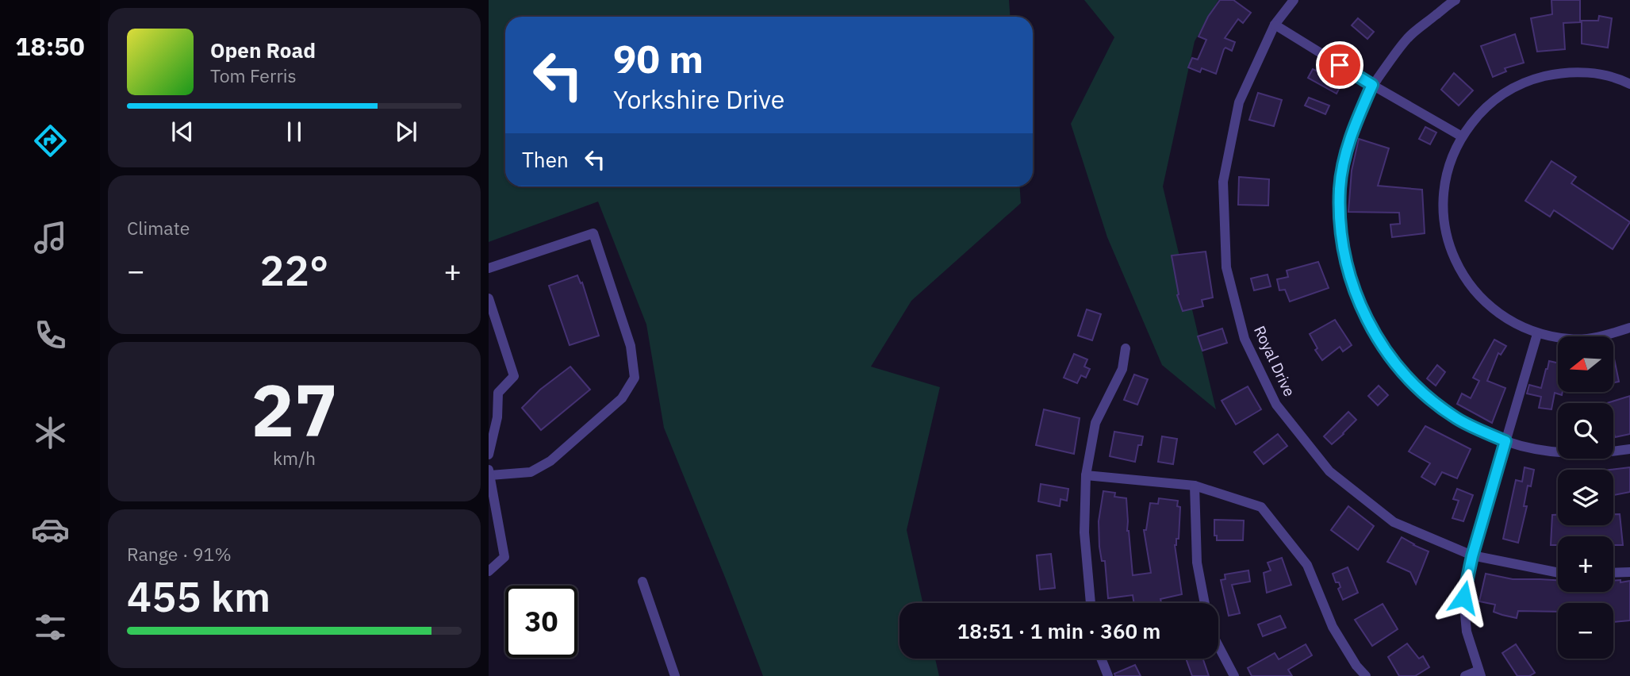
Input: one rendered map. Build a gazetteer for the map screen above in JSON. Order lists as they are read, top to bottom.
{
  "streets": {
    "street": ["Royal Drive"]
  },
  "north": "left",
  "page": {
    "tabs": "18:50",
    "turn": ["90 m", "Yorkshire Drive"],
    "song": ["Open Road", "Tom Ferris"],
    "then": "Then",
    "tile": [
      "Climate",
      ["27", "km/h"],
      ["Range · 91%", "455 km"]
    ],
    "heat": ["−", "22°", "+"],
    "map_buttons": ["+", "−"],
    "limit": "30",
    "trip": "18:51 · 1 min · 360 m"
  }
}
